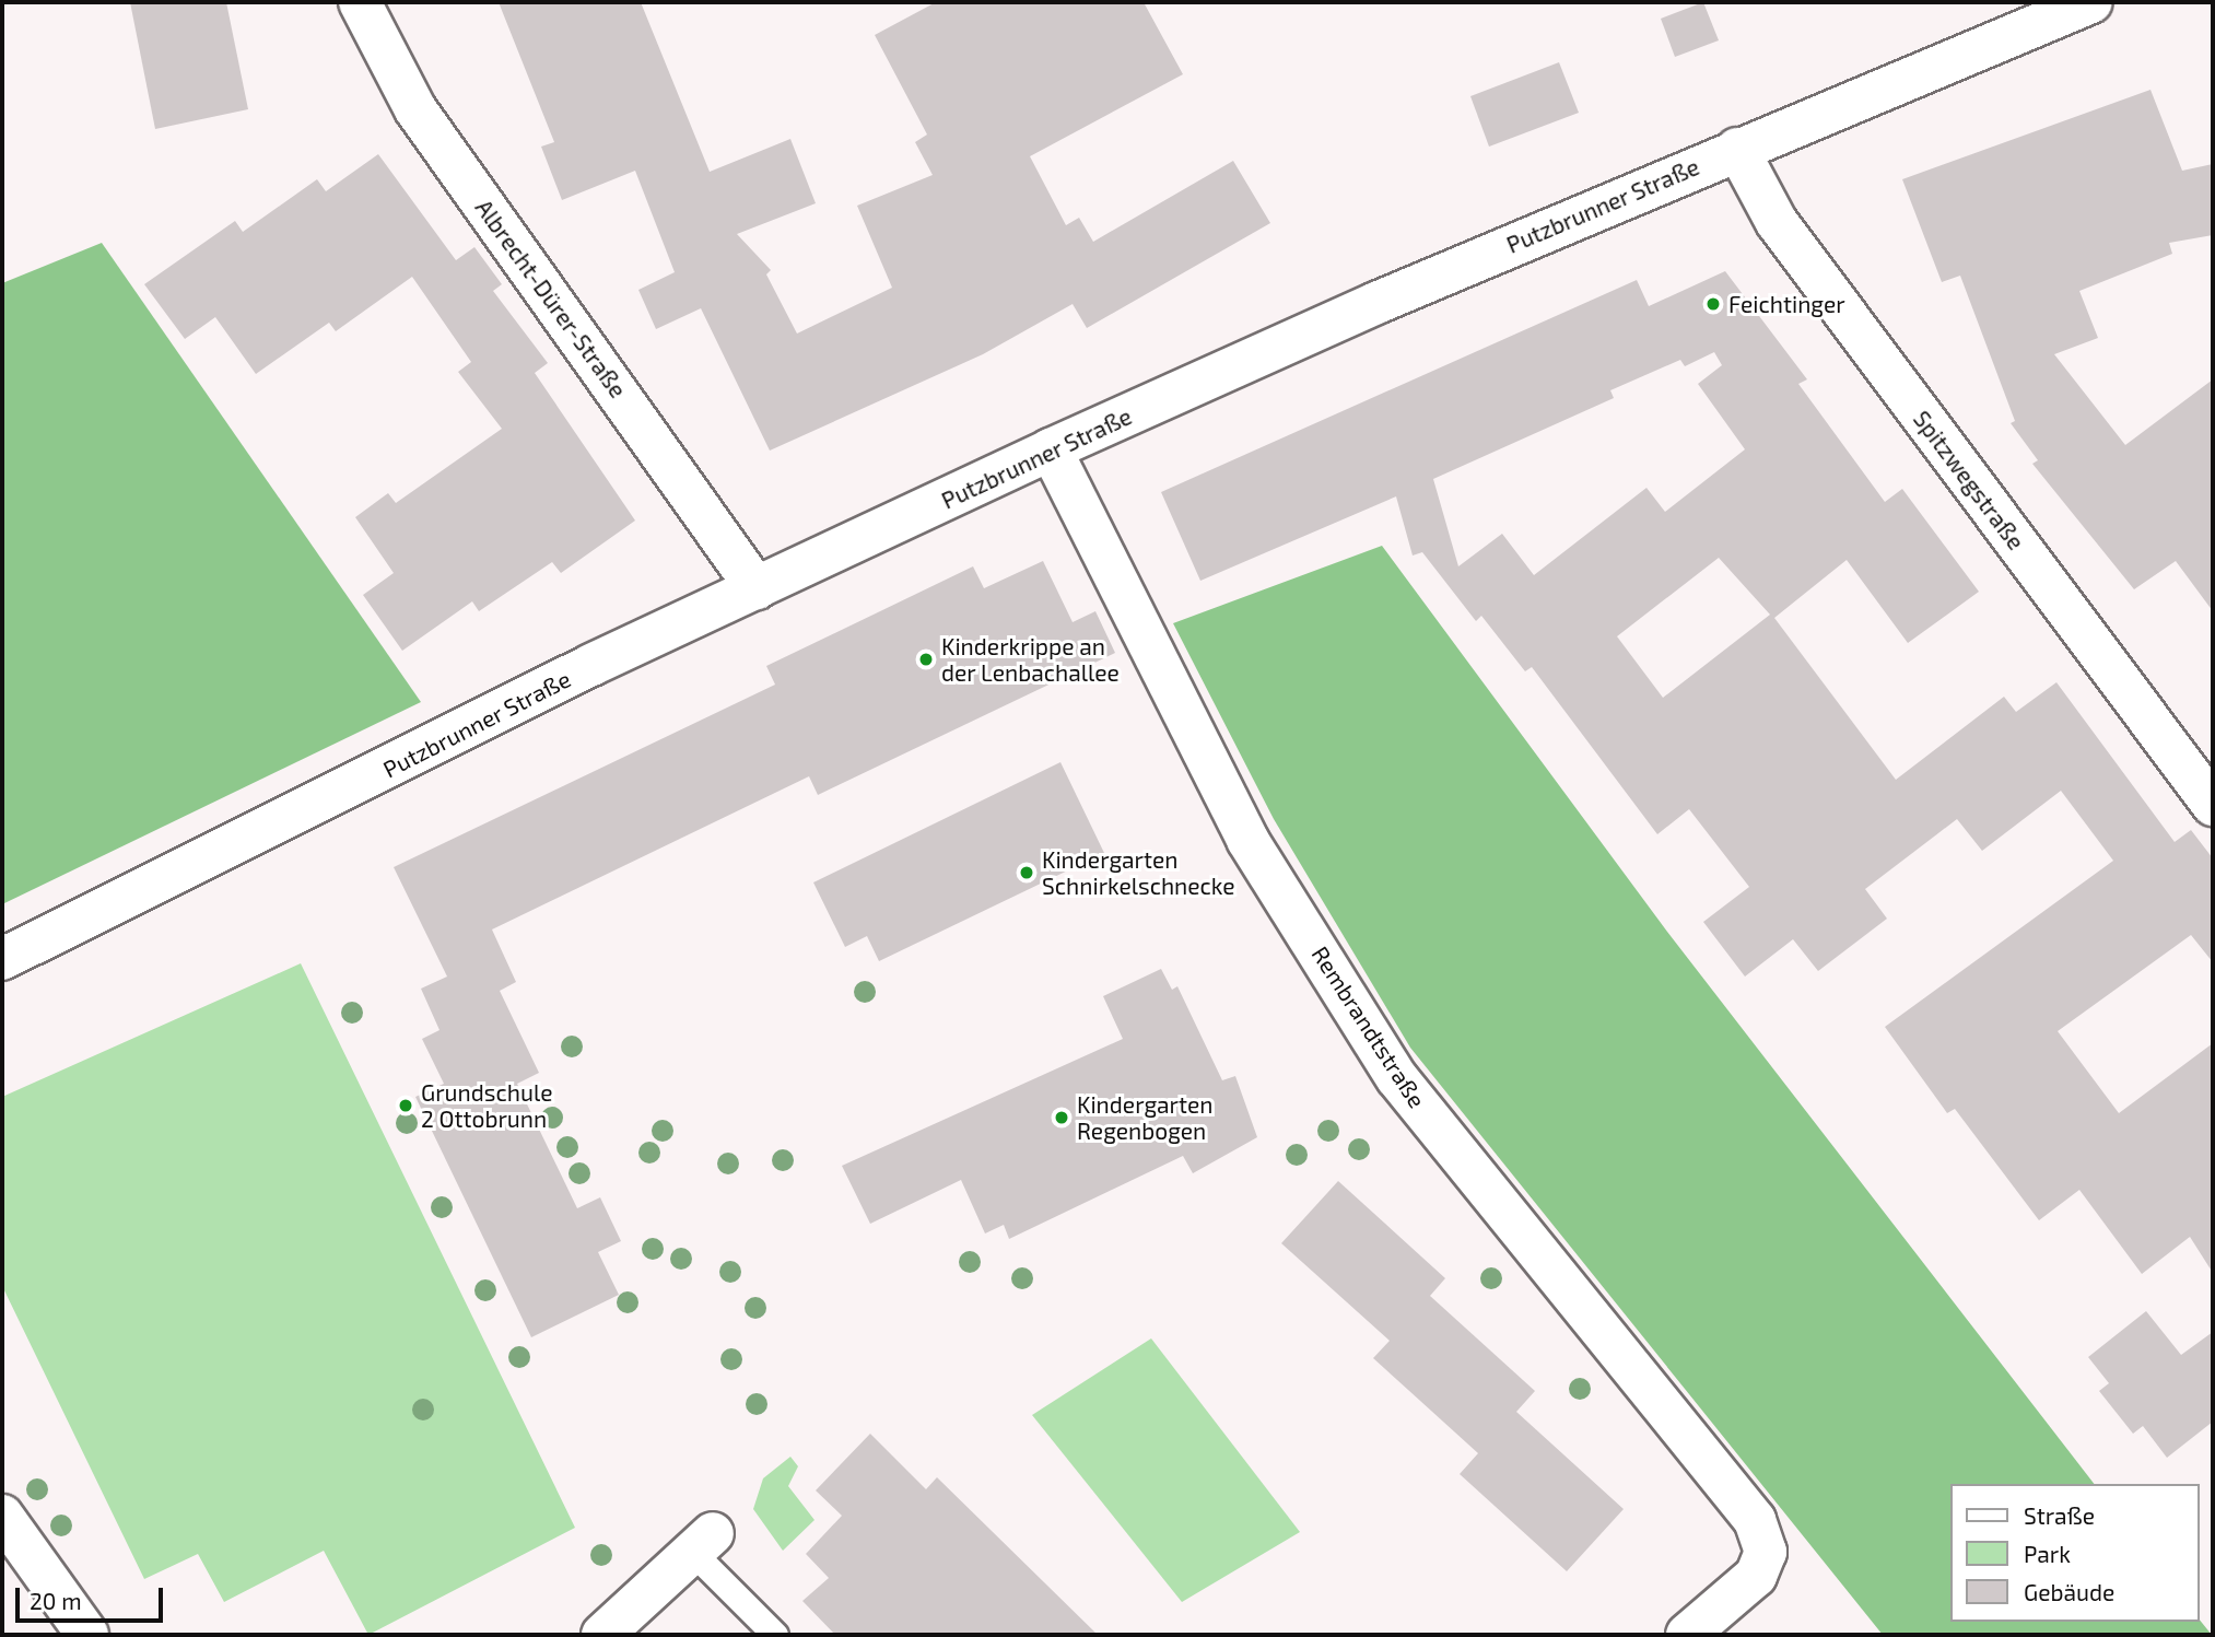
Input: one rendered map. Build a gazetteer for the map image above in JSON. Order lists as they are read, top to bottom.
{
  "streets": {
    "street": [
      "Putzbrunner Straße",
      "Albrecht-Dürer-Straße",
      "Spitzwegstraße",
      "Rembrandtstraße"
    ]
  },
  "crossings": [
    ["Putzbrunner Straße", "Albrecht-Dürer-Straße"],
    ["Putzbrunner Straße", "Spitzwegstraße"],
    ["Putzbrunner Straße", "Rembrandtstraße"]
  ],
  "places": [
    "Feichtinger",
    "Kinderkrippe an der Lenbachallee",
    "Kindergarten Schnirkelschnecke",
    "Grundschule 2 Ottobrunn",
    "Kindergarten Regenbogen"
  ],
  "legend": ["Straße", "Park", "Gebäude"],
  "scale_bar": "20 m"
}
